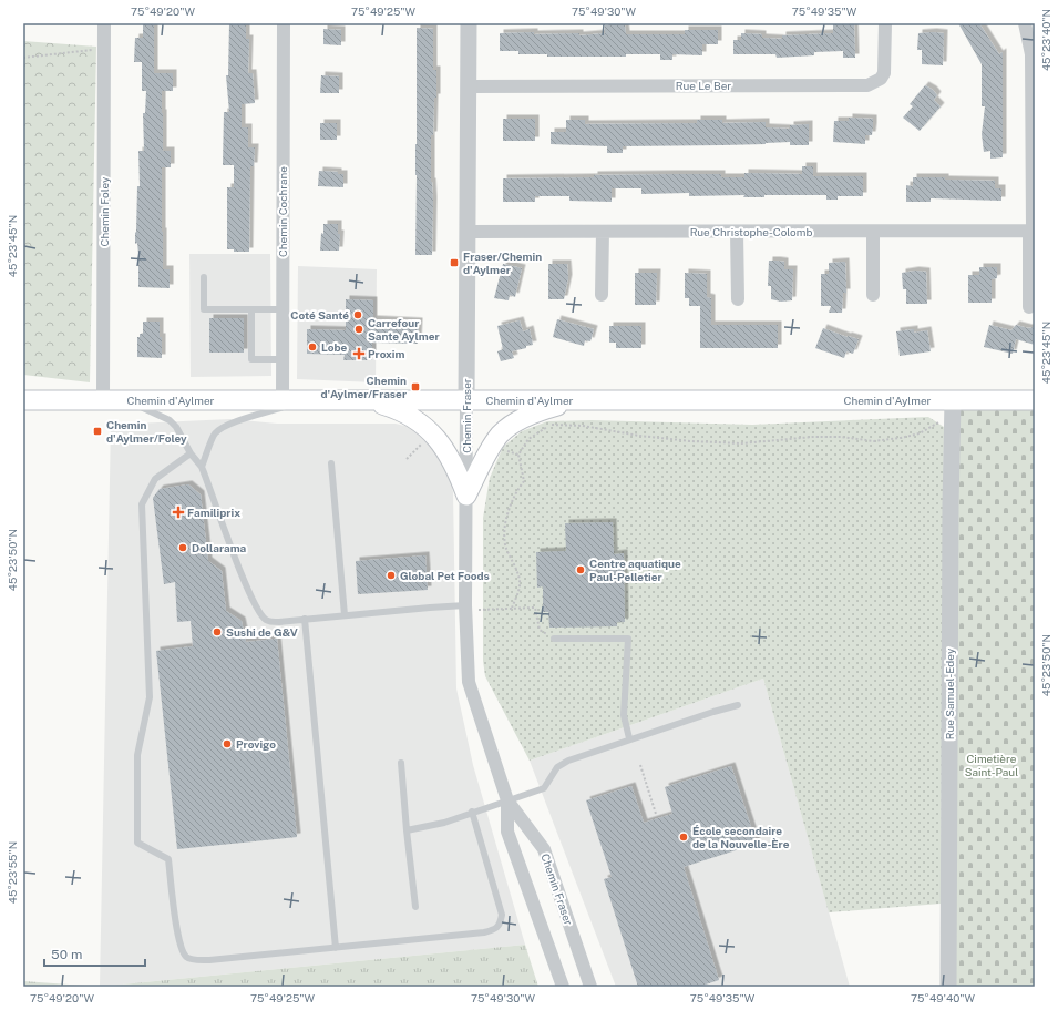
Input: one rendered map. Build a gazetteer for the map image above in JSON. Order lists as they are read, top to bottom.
{
  "streets": {
    "main road": ["Chemin d'Aylmer"],
    "street": [
      "Rue Le Ber",
      "Chemin Foley",
      "Chemin Cochrane",
      "Rue Christophe-Colomb",
      "Chemin Fraser",
      "Rue Samuel-Edey"
    ]
  },
  "crossings": [
    ["Rue Le Ber", "Chemin Fraser"],
    ["Chemin Foley", "Chemin d'Aylmer"],
    ["Chemin Cochrane", "Chemin d'Aylmer"],
    ["Rue Christophe-Colomb", "Chemin Fraser"],
    ["Chemin d'Aylmer", "Chemin Fraser"],
    ["Chemin d'Aylmer", "Rue Samuel-Edey"]
  ],
  "parks": ["Cimetière Saint-Paul"],
  "places": {
    "transit": ["Fraser/Chemin d'Aylmer", "Chemin d'Aylmer/Fraser", "Chemin d'Aylmer/Foley"],
    "other": [
      "Coté Santé",
      "Carrefour Sante Aylmer",
      "Lobe",
      "Dollarama",
      "Centre aquatique Paul-Pelletier",
      "Global Pet Foods",
      "Sushi de G&V",
      "Provigo",
      "École secondaire de la Nouvelle-Ère"
    ],
    "health": ["Proxim", "Familiprix"]
  },
  "scale_bar": "50 m",
  "coordinates": [
    "75°49'20\"W",
    "75°49'25\"W",
    "75°49'30\"W",
    "75°49'35\"W",
    "45°23'40\"N",
    "45°23'45\"N",
    "45°23'50\"N",
    "45°23'55\"N",
    "75°49'40\"W"
  ]
}
